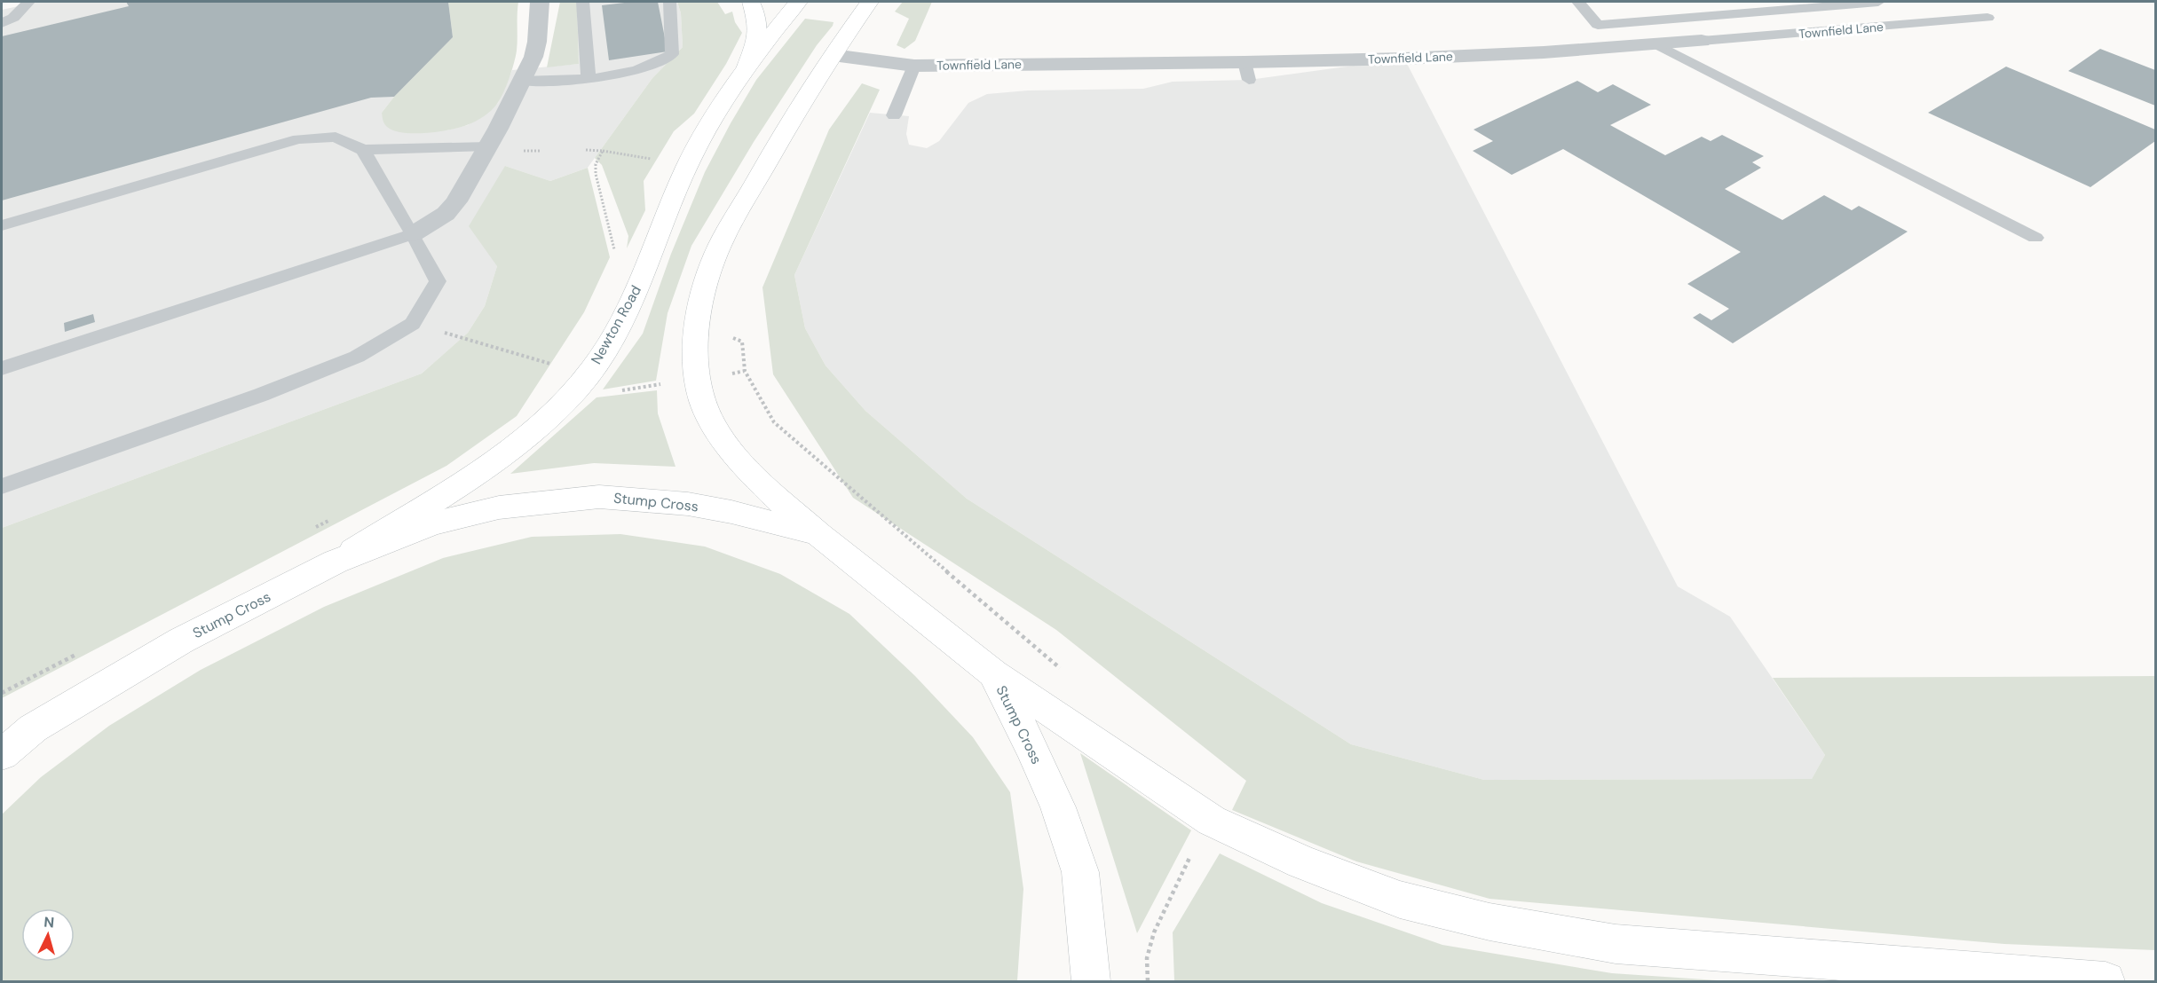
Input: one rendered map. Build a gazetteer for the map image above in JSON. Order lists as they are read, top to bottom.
{
  "streets": {
    "main road": ["Newton Road", "Stump Cross"],
    "street": ["Townfield Lane"]
  },
  "crossings": [
    ["Newton Road", "Stump Cross"]
  ],
  "north": "top"
}
